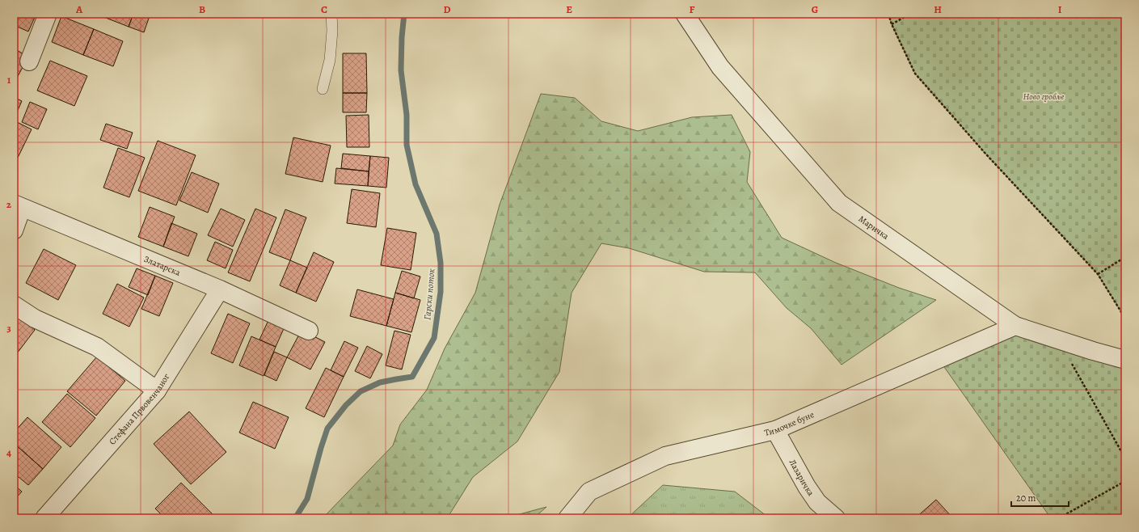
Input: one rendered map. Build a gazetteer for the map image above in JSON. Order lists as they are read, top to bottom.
{
  "streets": {
    "street": [
      "Маричка",
      "Златарска",
      "Стефана Првовенчаног",
      "Тимочке буне",
      "Лазаричка"
    ]
  },
  "crossings": [
    ["Маричка", "Тимочке буне"],
    ["Златарска", "Стефана Првовенчаног"],
    ["Тимочке буне", "Лазаричка"]
  ],
  "water": ["Гарски поток"],
  "parks": ["Ново гробље"],
  "scale_bar": "20 m",
  "grid": {
    "columns": [
      "A",
      "B",
      "C",
      "D",
      "E",
      "F",
      "G",
      "H",
      "I"
    ],
    "rows": [
      "1",
      "2",
      "3",
      "4"
    ]
  }
}
